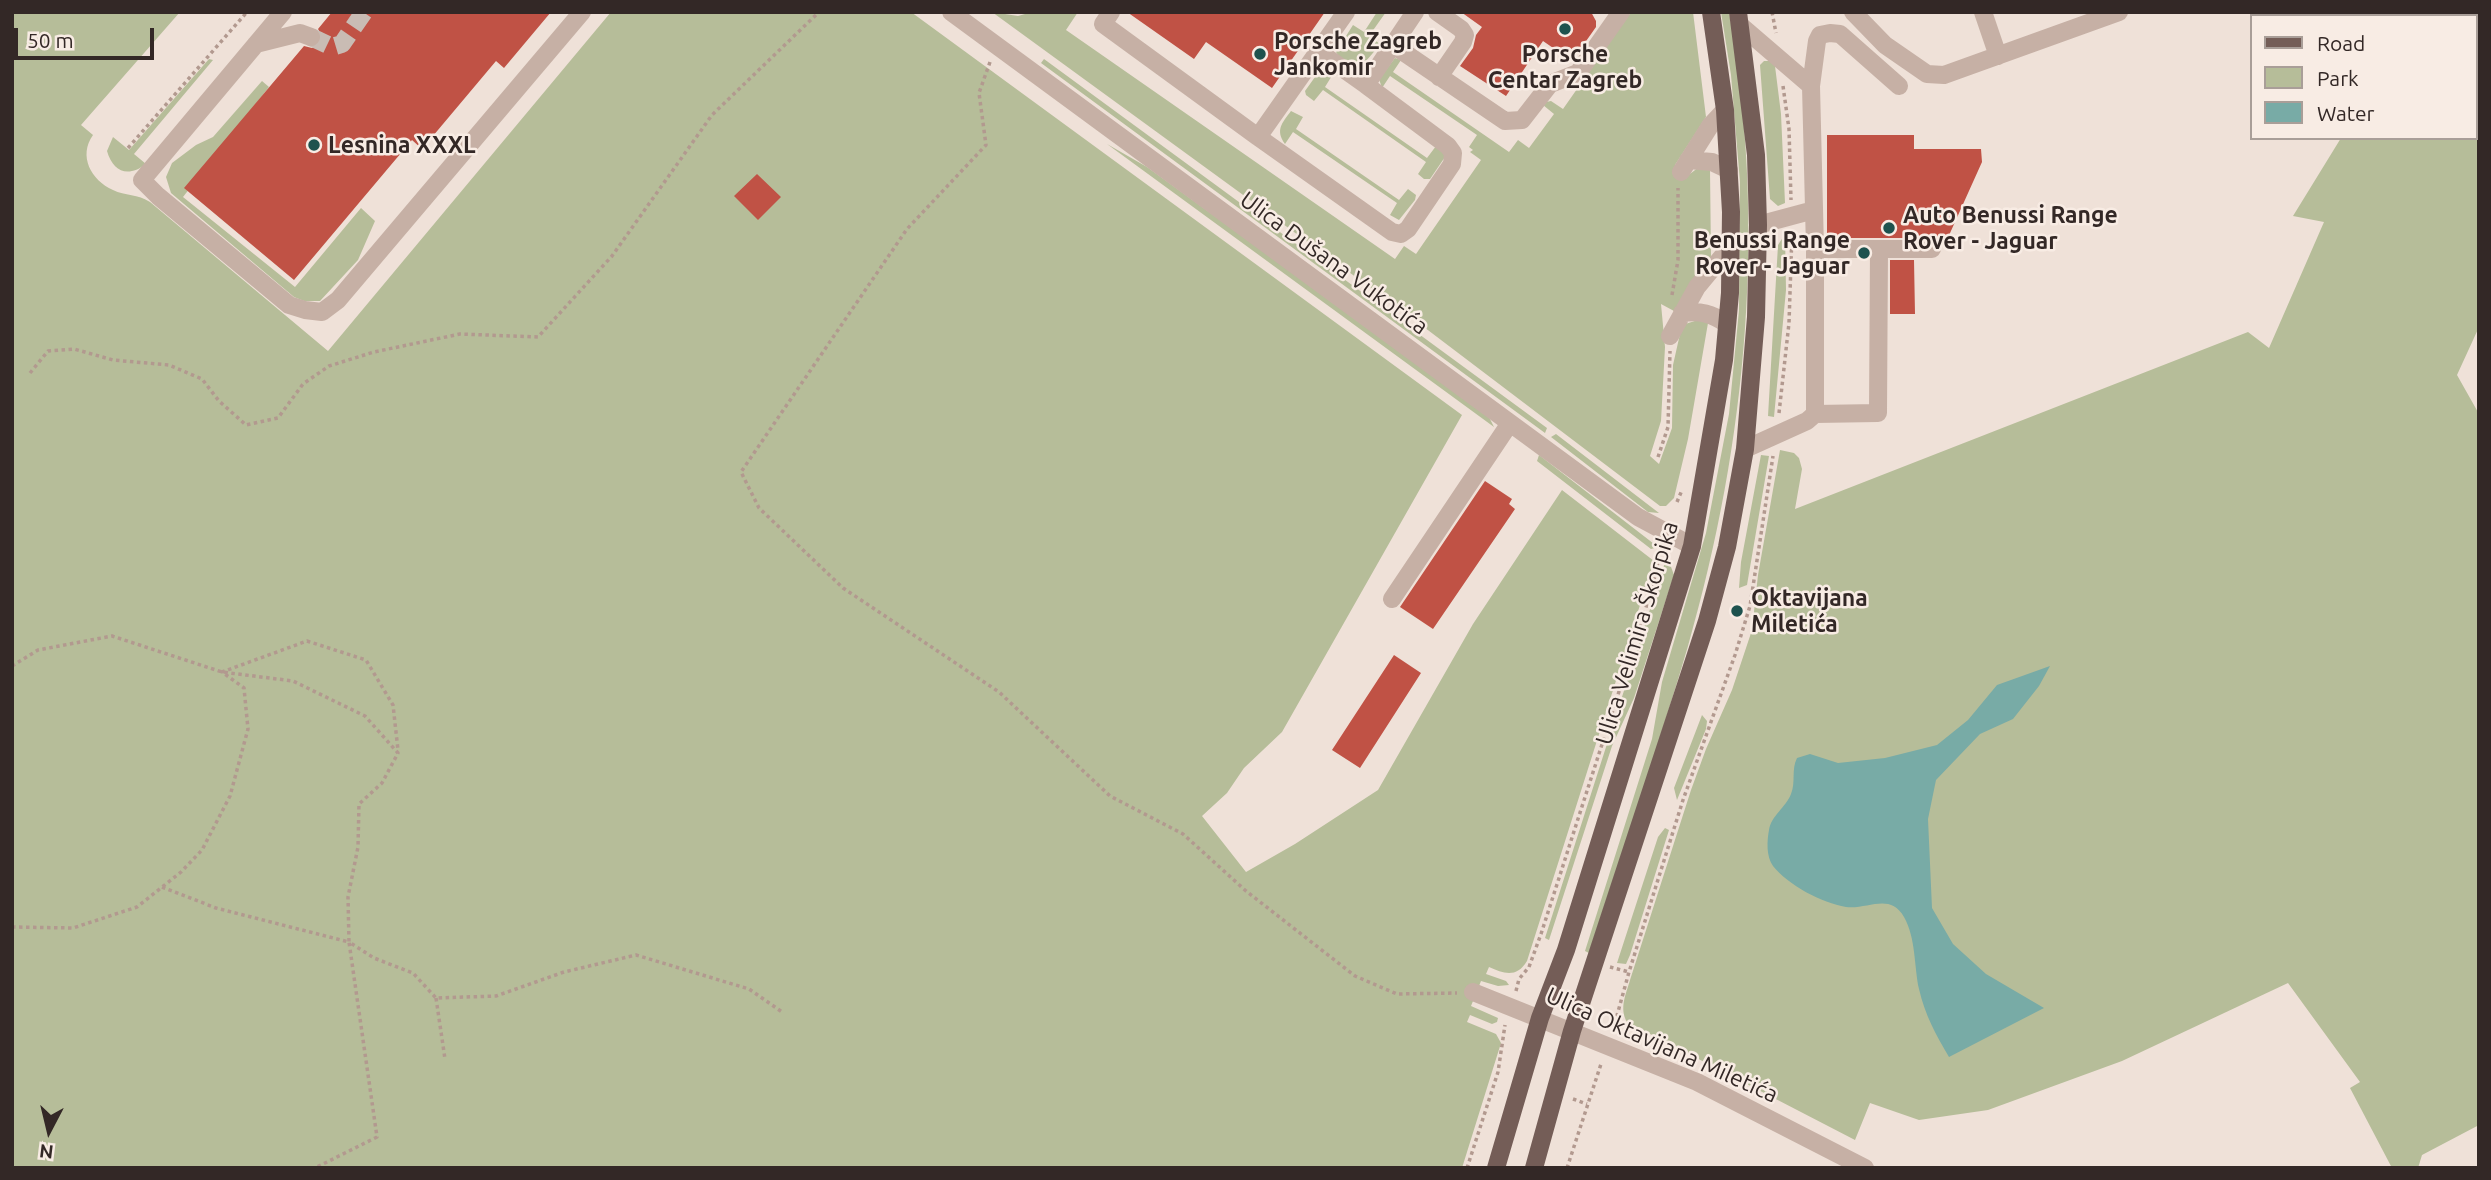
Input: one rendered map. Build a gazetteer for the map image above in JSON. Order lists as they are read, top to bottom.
{
  "streets": {
    "main road": ["Ulica Velimira Škorpika"],
    "street": ["Ulica Dušana Vukotića", "Ulica Oktavijana Miletića"]
  },
  "crossings": [
    ["Ulica Dušana Vukotića", "Ulica Velimira Škorpika"],
    ["Ulica Velimira Škorpika", "Ulica Oktavijana Miletića"]
  ],
  "places": [
    "Porsche Centar Zagreb",
    "Porsche Zagreb Jankomir",
    "Lesnina XXXL",
    "Auto Benussi Range Rover - Jaguar",
    "Benussi Range Rover - Jaguar",
    "Oktavijana Miletića"
  ],
  "legend": ["Road", "Park", "Water"],
  "scale_bar": "50 m",
  "north": "bottom"
}
